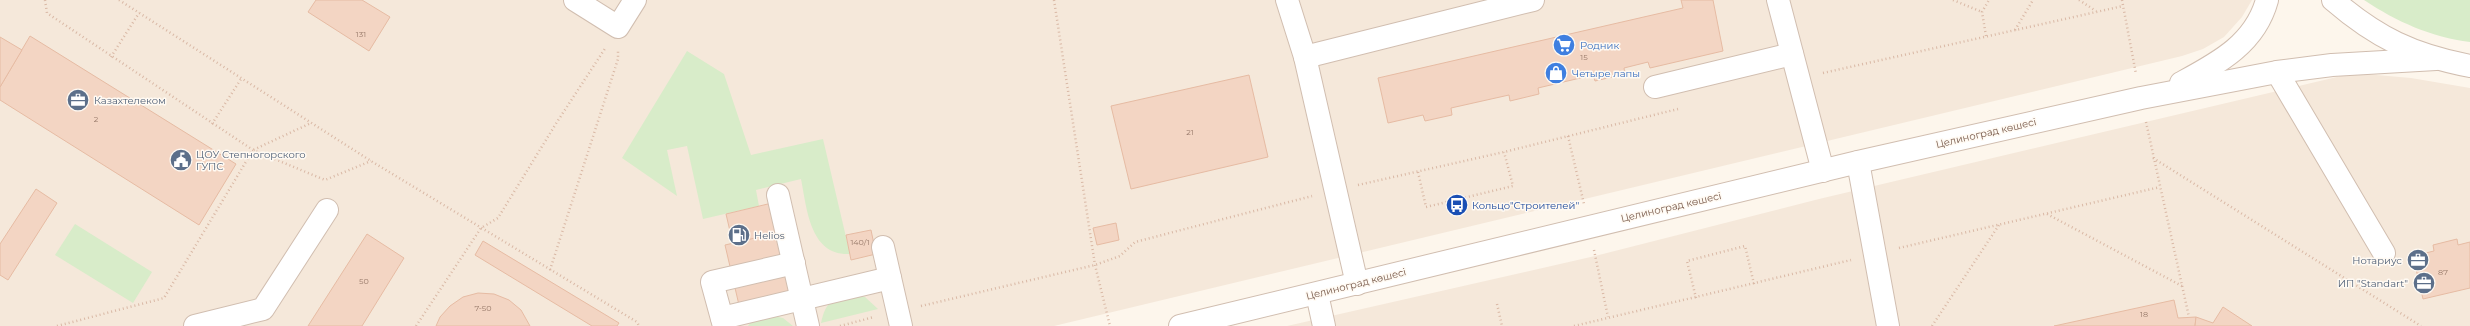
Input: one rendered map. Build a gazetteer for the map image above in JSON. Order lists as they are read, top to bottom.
{
  "streets": {
    "street": ["Целиноград көшесі"]
  },
  "places": {
    "supermarket": ["Родник"],
    "shop": ["Четыре лапы"],
    "office": ["Казахтелеком", "Нотариус", "ИП \"Standart\""],
    "public building": ["ЦОУ Степногорского ГУПС"],
    "bus stop": ["Кольцо\"Строителей\""],
    "fuel station": ["Helios"]
  },
  "house_numbers": [
    "131",
    "15",
    "2",
    "21",
    "140/1",
    "87",
    "50",
    "7-50",
    "18"
  ]
}
